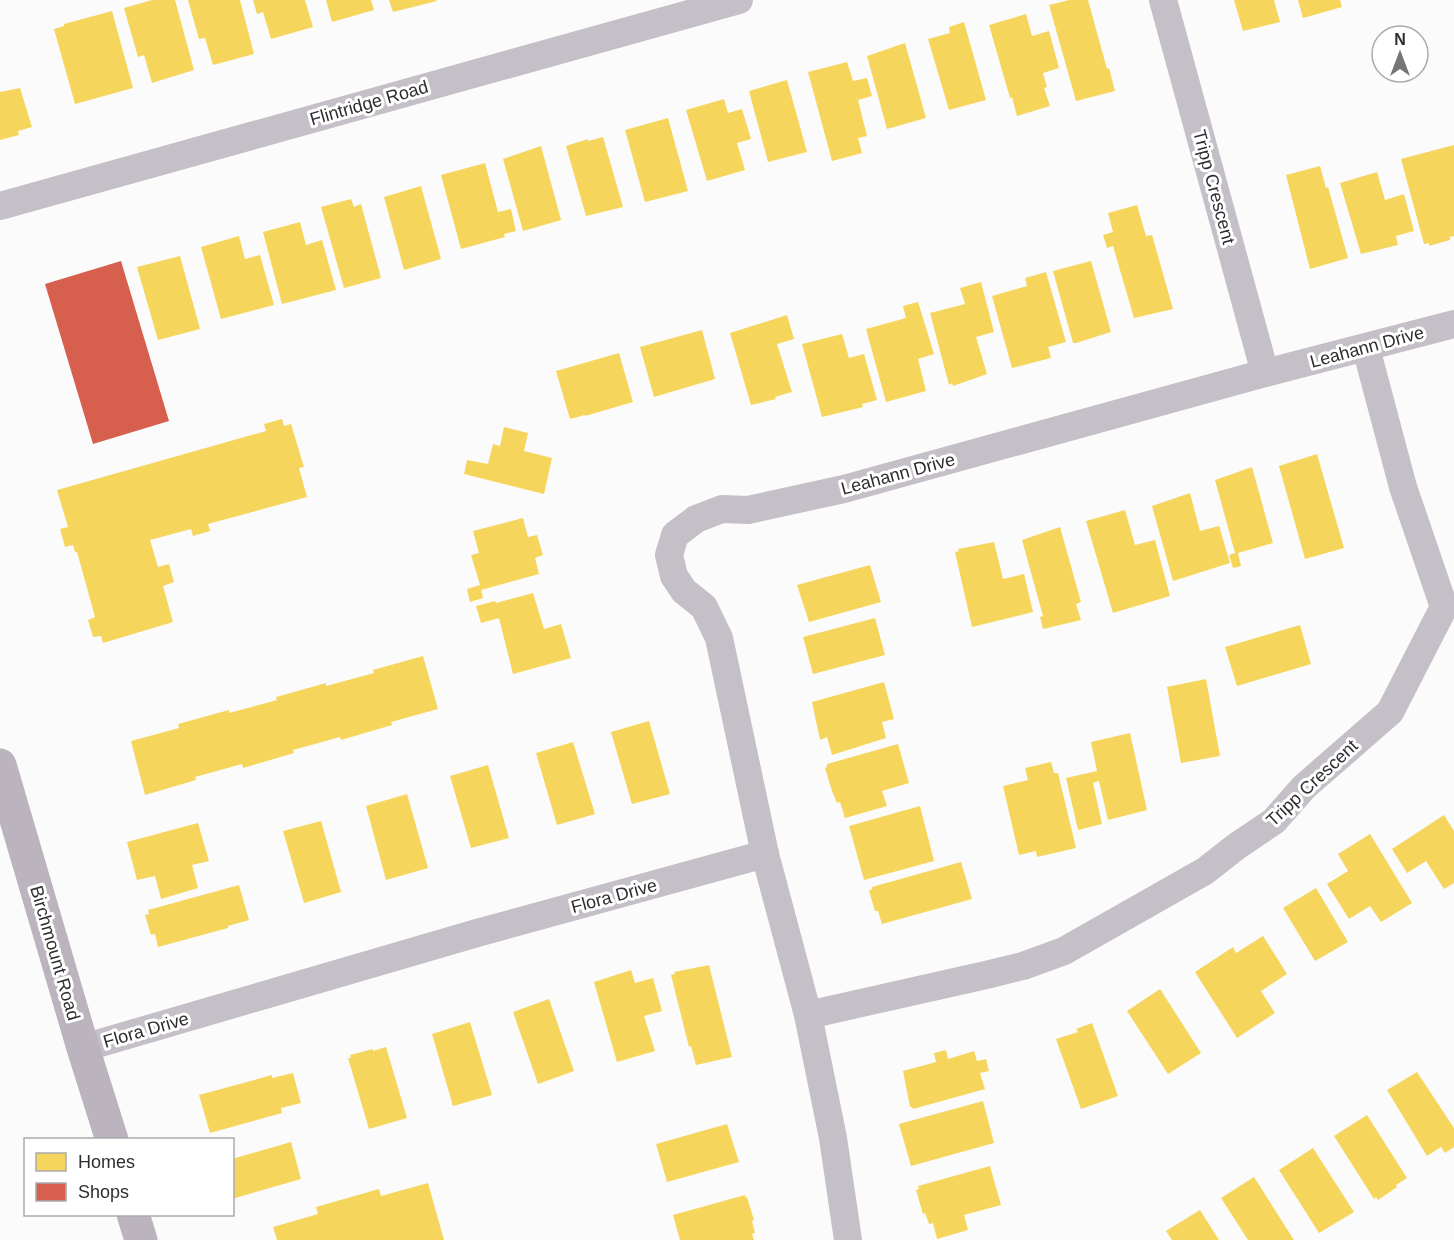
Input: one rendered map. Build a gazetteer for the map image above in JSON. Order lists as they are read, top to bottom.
{
  "streets": {
    "main road": ["Birchmount Road"],
    "street": [
      "Flintridge Road",
      "Tripp Crescent",
      "Leahann Drive",
      "Flora Drive"
    ]
  },
  "crossings": [
    ["Tripp Crescent", "Leahann Drive"],
    ["Leahann Drive", "Flora Drive"],
    ["Flora Drive", "Birchmount Road"]
  ],
  "legend": ["Homes", "Shops"],
  "north": "top"
}
